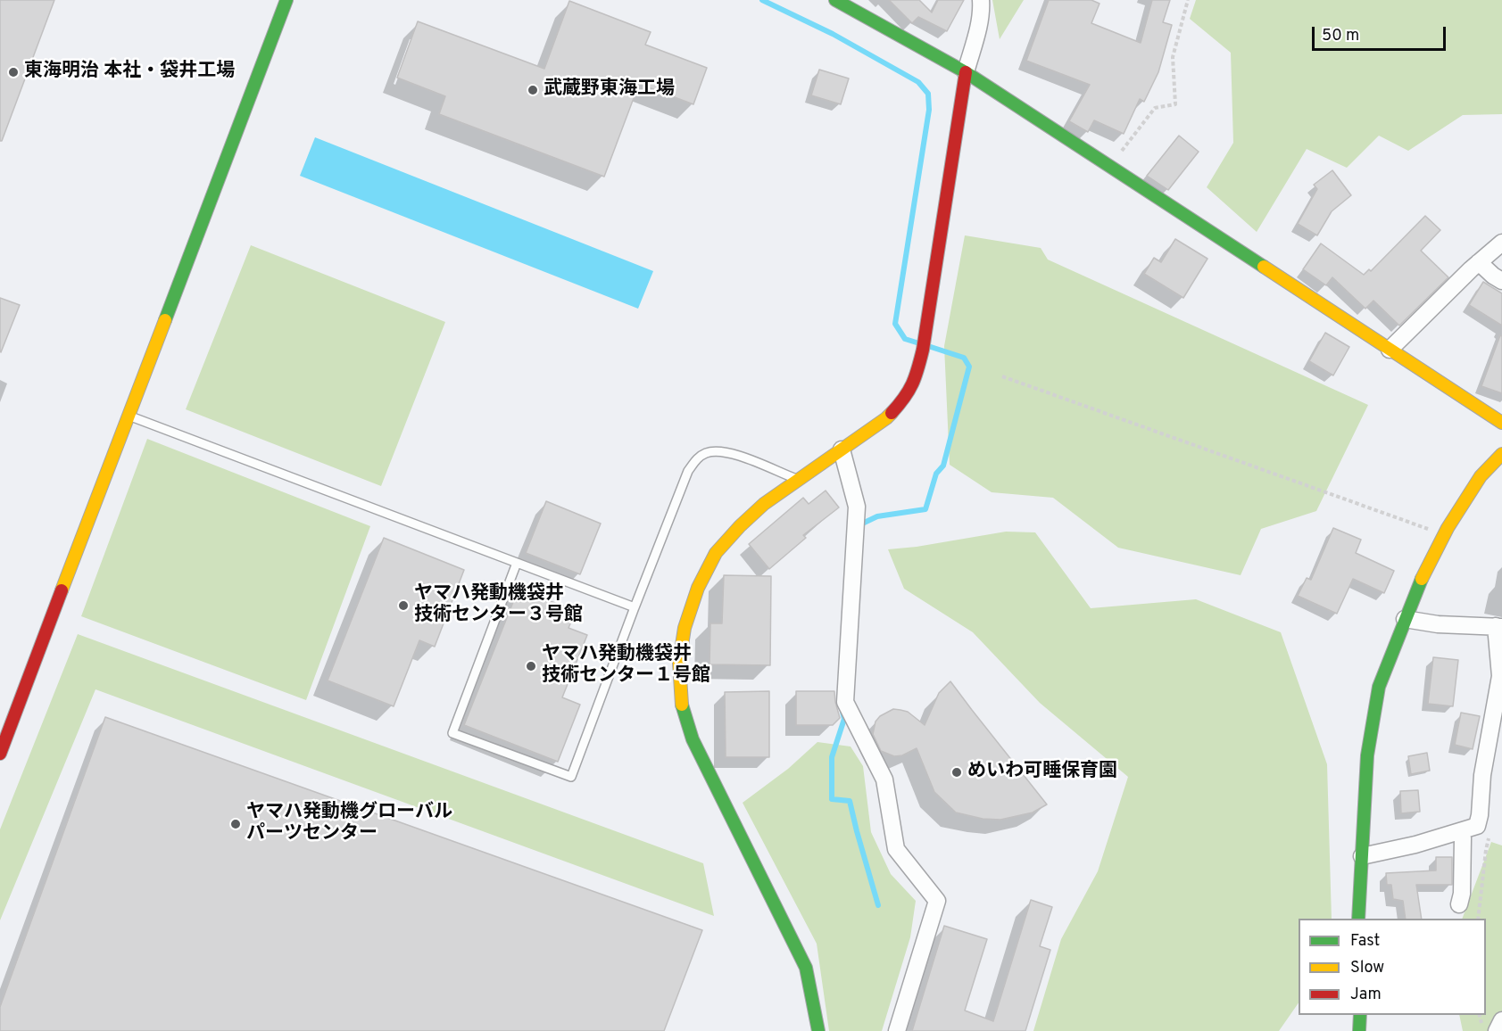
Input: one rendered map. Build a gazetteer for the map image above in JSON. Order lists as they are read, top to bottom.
{
  "places": [
    "東海明治 本社・袋井工場",
    "武蔵野東海工場",
    "ヤマハ発動機袋井 技術センター３号館",
    "ヤマハ発動機袋井 技術センター１号館",
    "めいわ可睡保育園",
    "ヤマハ発動機グローバル パーツセンター"
  ],
  "legend": ["Fast", "Slow", "Jam"],
  "scale_bar": "50 m"
}
